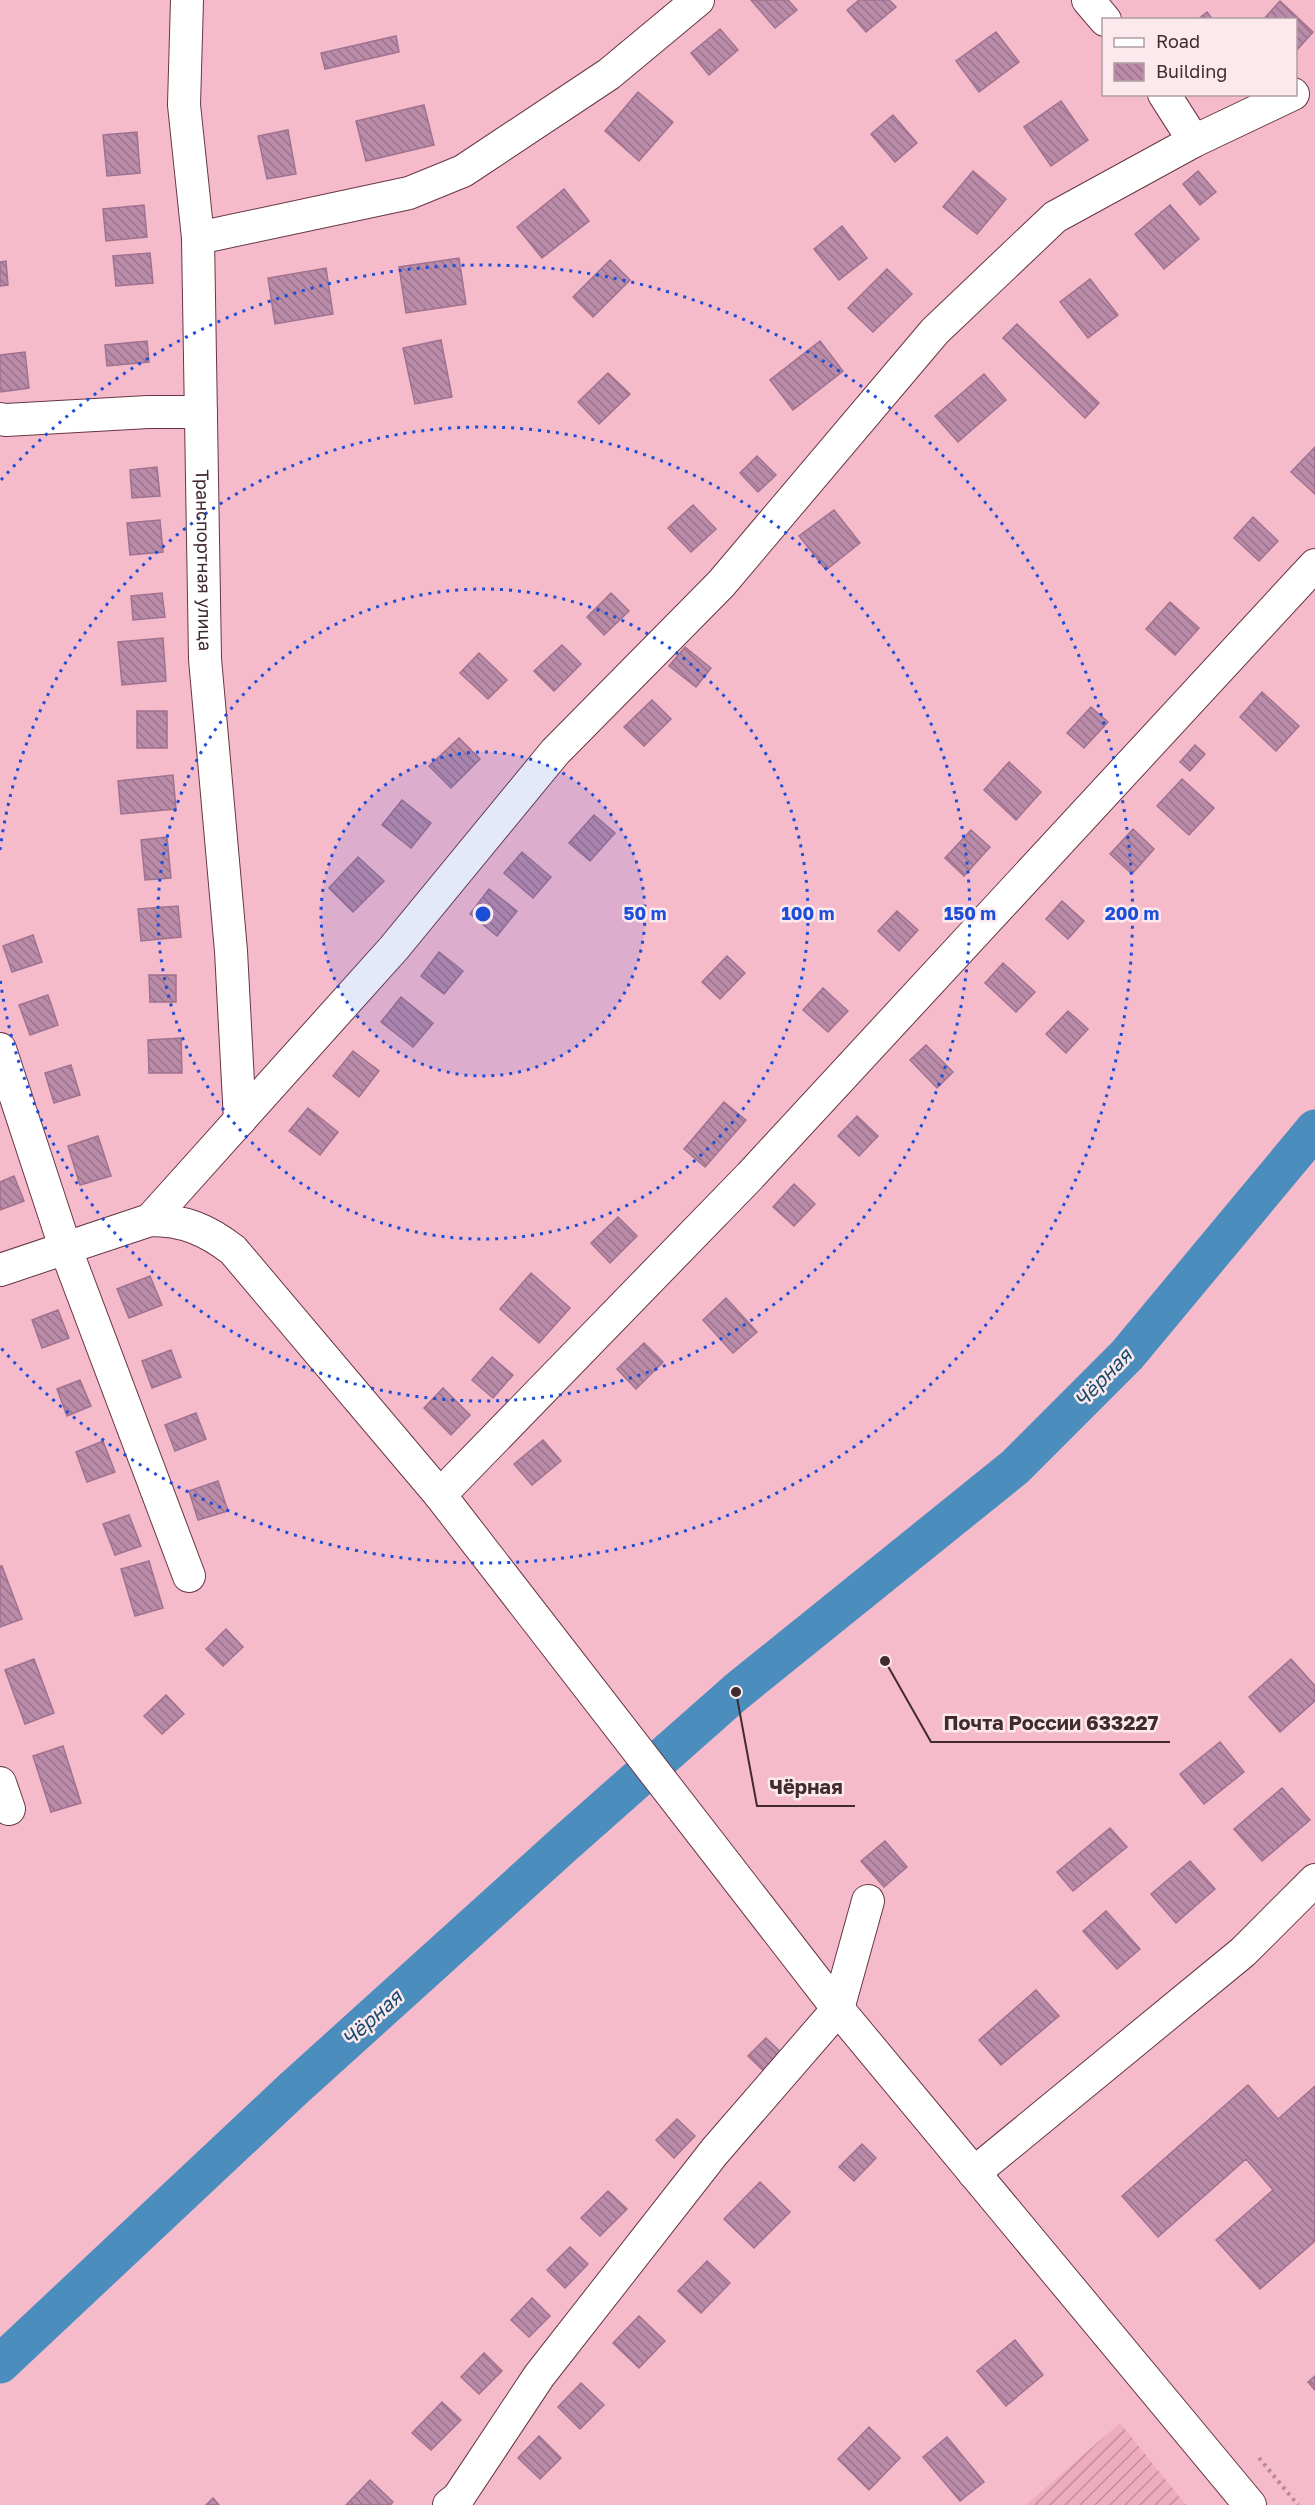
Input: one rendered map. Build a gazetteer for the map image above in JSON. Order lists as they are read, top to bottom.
{
  "streets": {
    "street": ["Транспортная улица"]
  },
  "water": ["Чёрная"],
  "places": ["Почта России 633227", "Чёрная"],
  "legend": ["Road", "Building"],
  "rings": [
    "50 m",
    "100 m",
    "150 m",
    "200 m"
  ]
}
